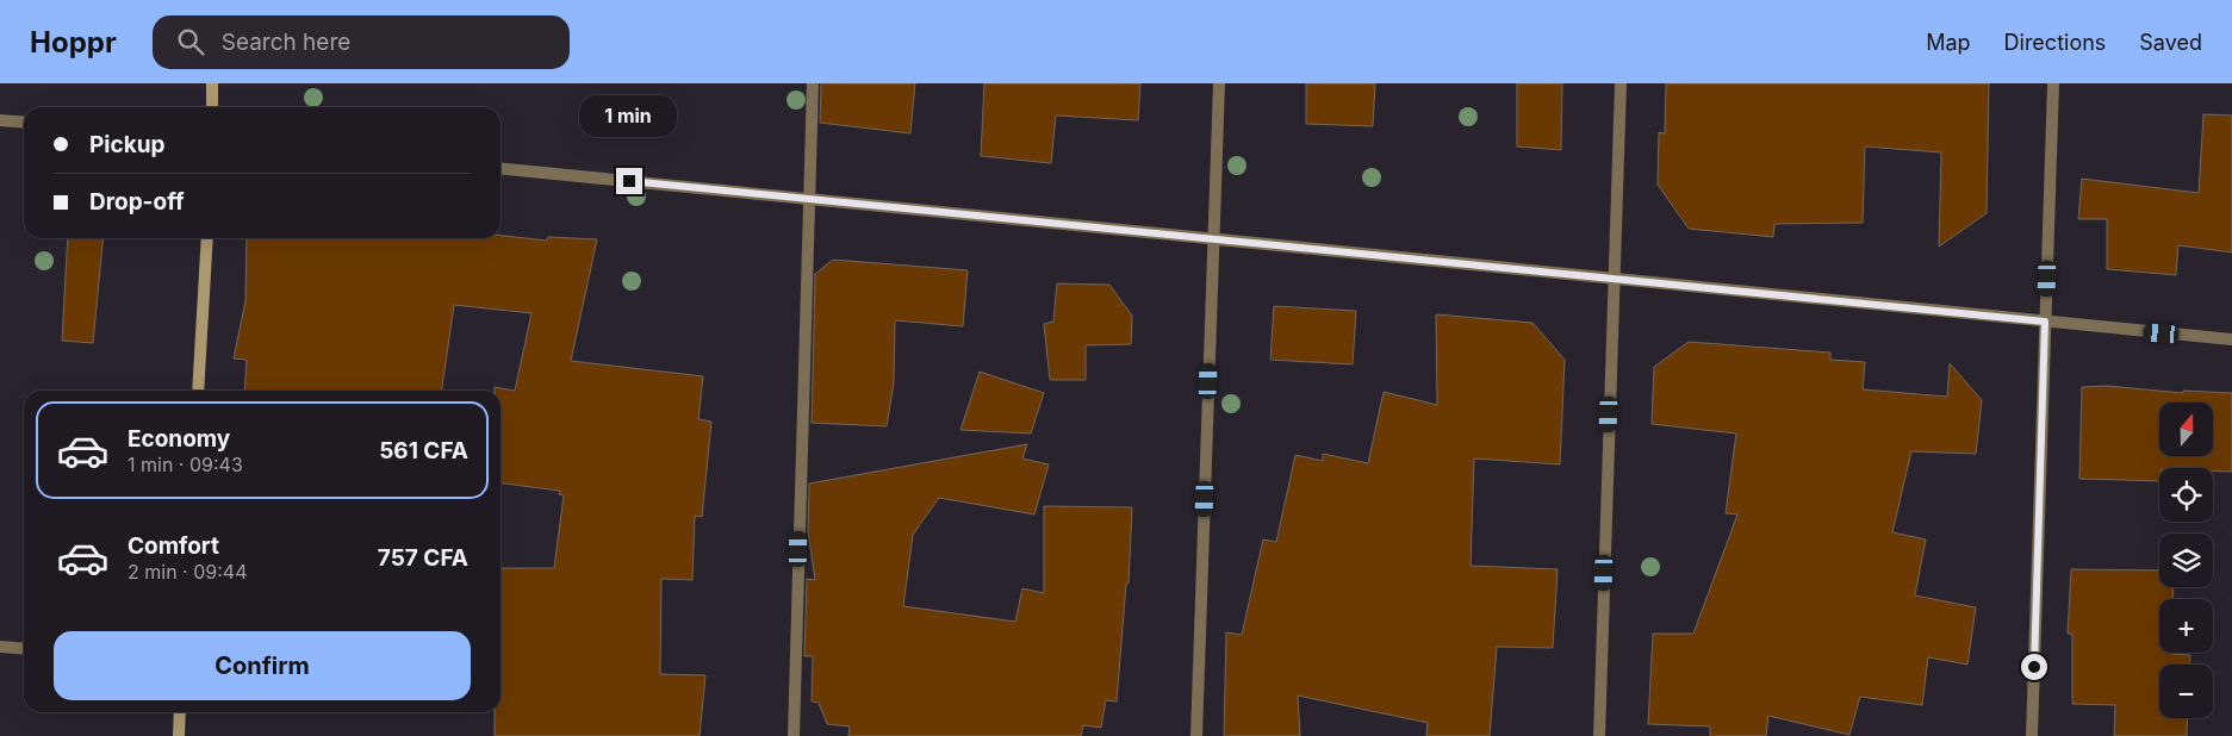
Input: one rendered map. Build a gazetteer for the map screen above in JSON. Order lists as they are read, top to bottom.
{
  "north": "top",
  "page": {
    "header": "Hoppr",
    "search": "Search here",
    "nav": ["Map", "Directions", "Saved"],
    "bubble": "1 min",
    "banner": ["Pickup", "Drop-off"],
    "list": [
      {
        "name": "Economy",
        "note": "1 min · 09:43",
        "value": "561 CFA"
      },
      {
        "name": "Comfort",
        "note": "2 min · 09:44",
        "value": "757 CFA"
      }
    ],
    "map_buttons": ["+", "−"],
    "buttons": "Confirm"
  }
}
